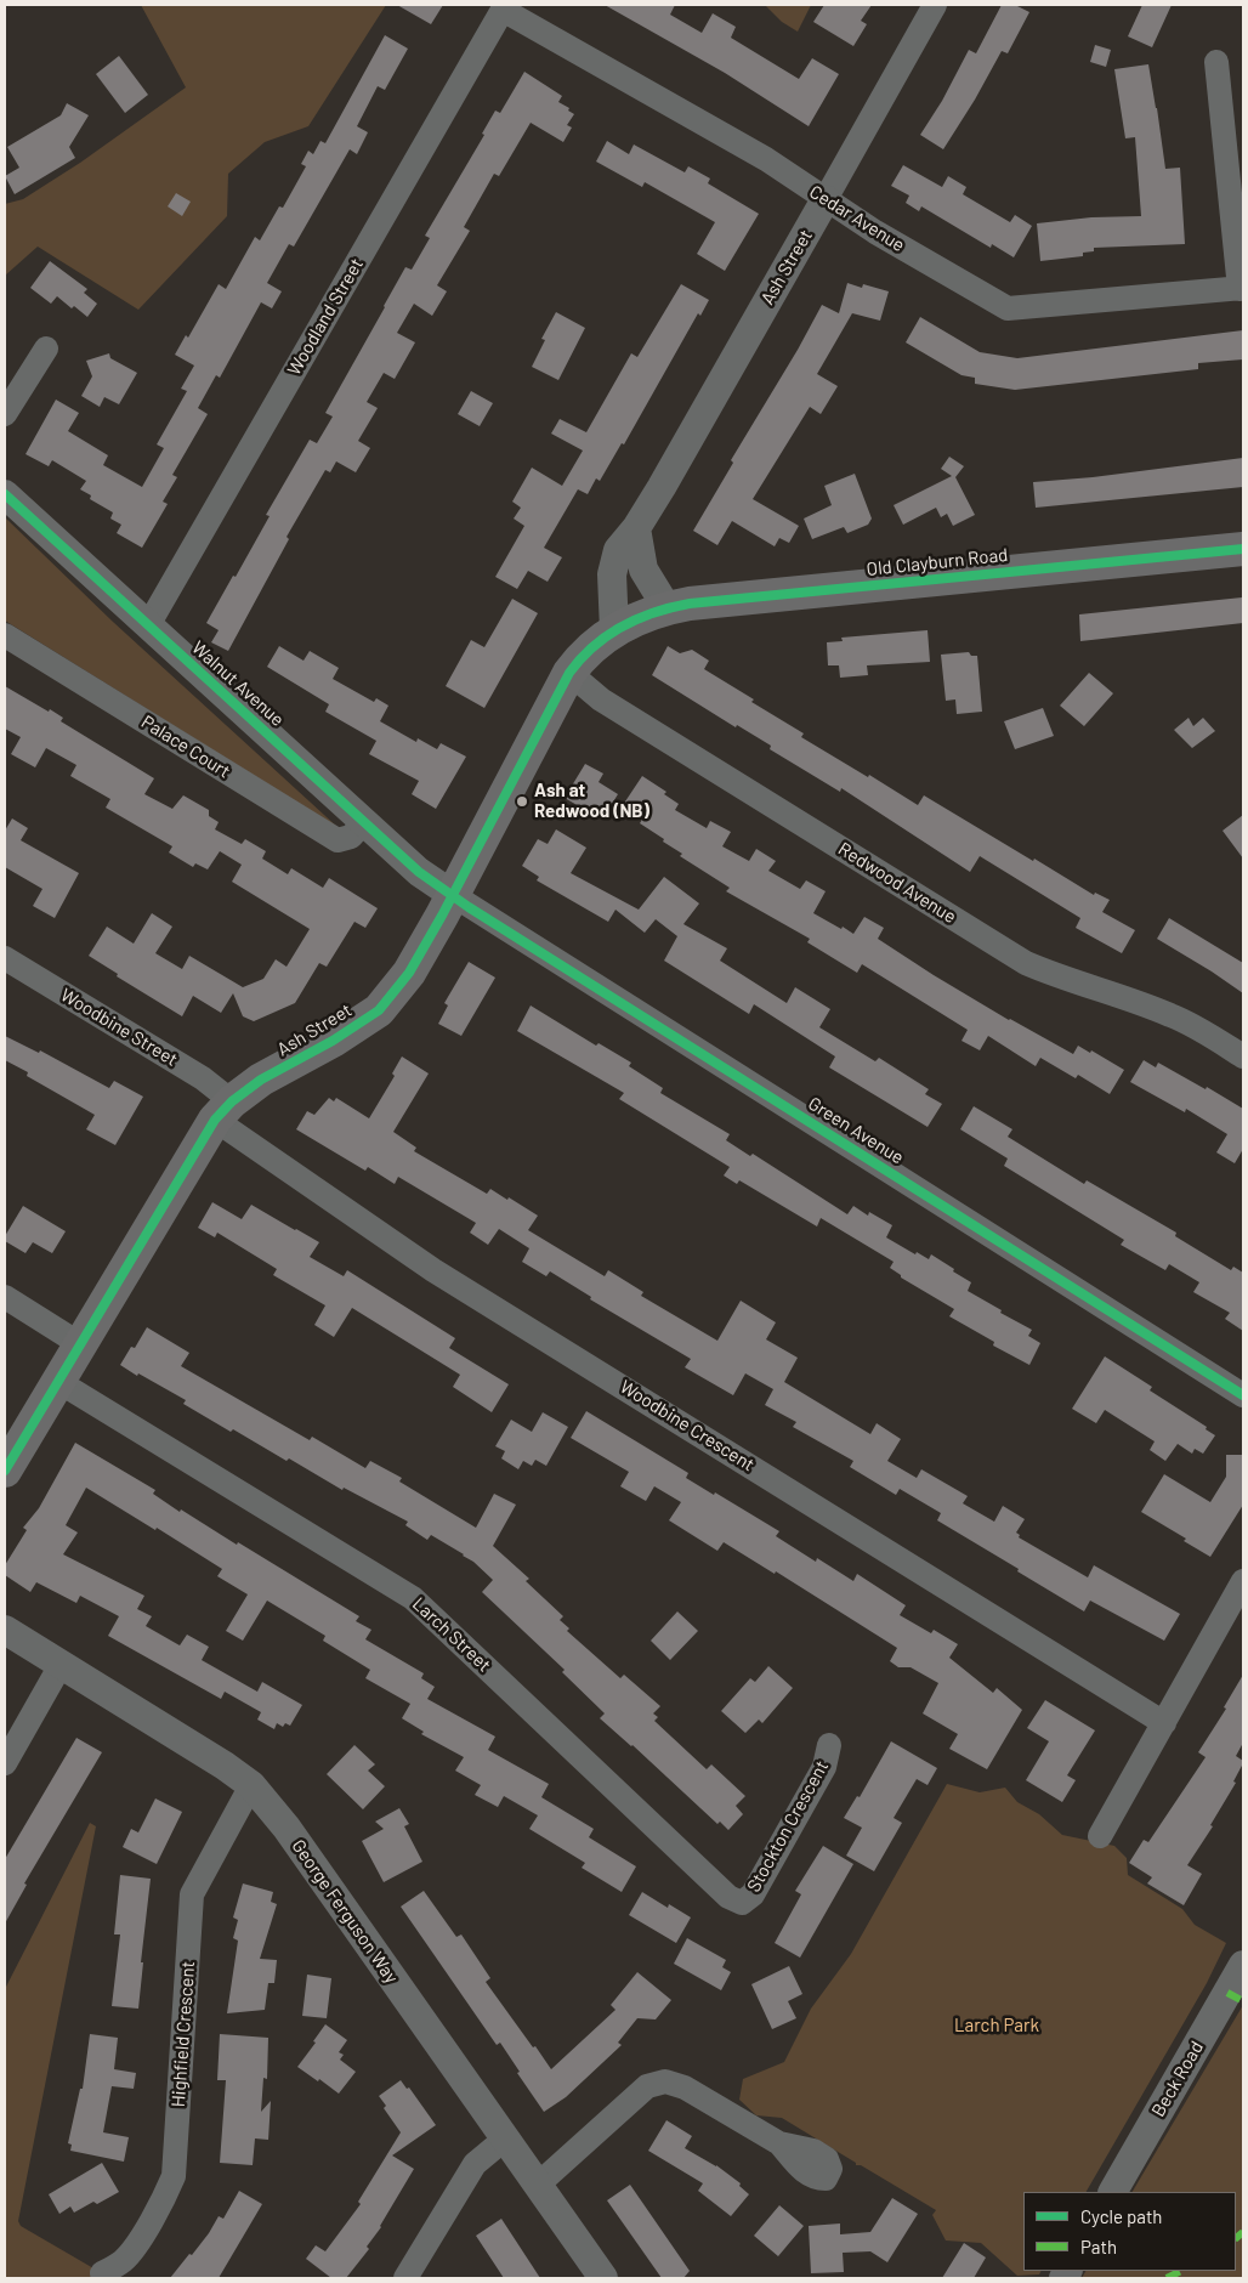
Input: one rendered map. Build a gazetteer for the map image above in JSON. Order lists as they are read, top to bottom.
{
  "streets": {
    "main road": ["Ash Street", "Old Clayburn Road"],
    "street": [
      "Cedar Avenue",
      "Woodland Street",
      "Walnut Avenue",
      "Palace Court",
      "Redwood Avenue",
      "Woodbine Street",
      "Green Avenue",
      "Woodbine Crescent",
      "Larch Street",
      "Stockton Crescent",
      "George Ferguson Way",
      "Highfield Crescent",
      "Beck Road"
    ]
  },
  "crossings": [
    ["Cedar Avenue", "Ash Street"],
    ["Cedar Avenue", "Woodland Street"],
    ["Ash Street", "Old Clayburn Road"],
    ["Ash Street", "Walnut Avenue"],
    ["Ash Street", "Redwood Avenue"],
    ["Ash Street", "Woodbine Street"],
    ["Ash Street", "Green Avenue"],
    ["Ash Street", "Woodbine Crescent"],
    ["Ash Street", "Larch Street"],
    ["Woodland Street", "Walnut Avenue"],
    ["Walnut Avenue", "Palace Court"],
    ["Walnut Avenue", "Green Avenue"],
    ["Woodbine Street", "Woodbine Crescent"],
    ["Larch Street", "Stockton Crescent"],
    ["George Ferguson Way", "Highfield Crescent"]
  ],
  "parks": ["Larch Park"],
  "places": ["Ash at Redwood (NB)"],
  "legend": ["Cycle path", "Path"]
}
